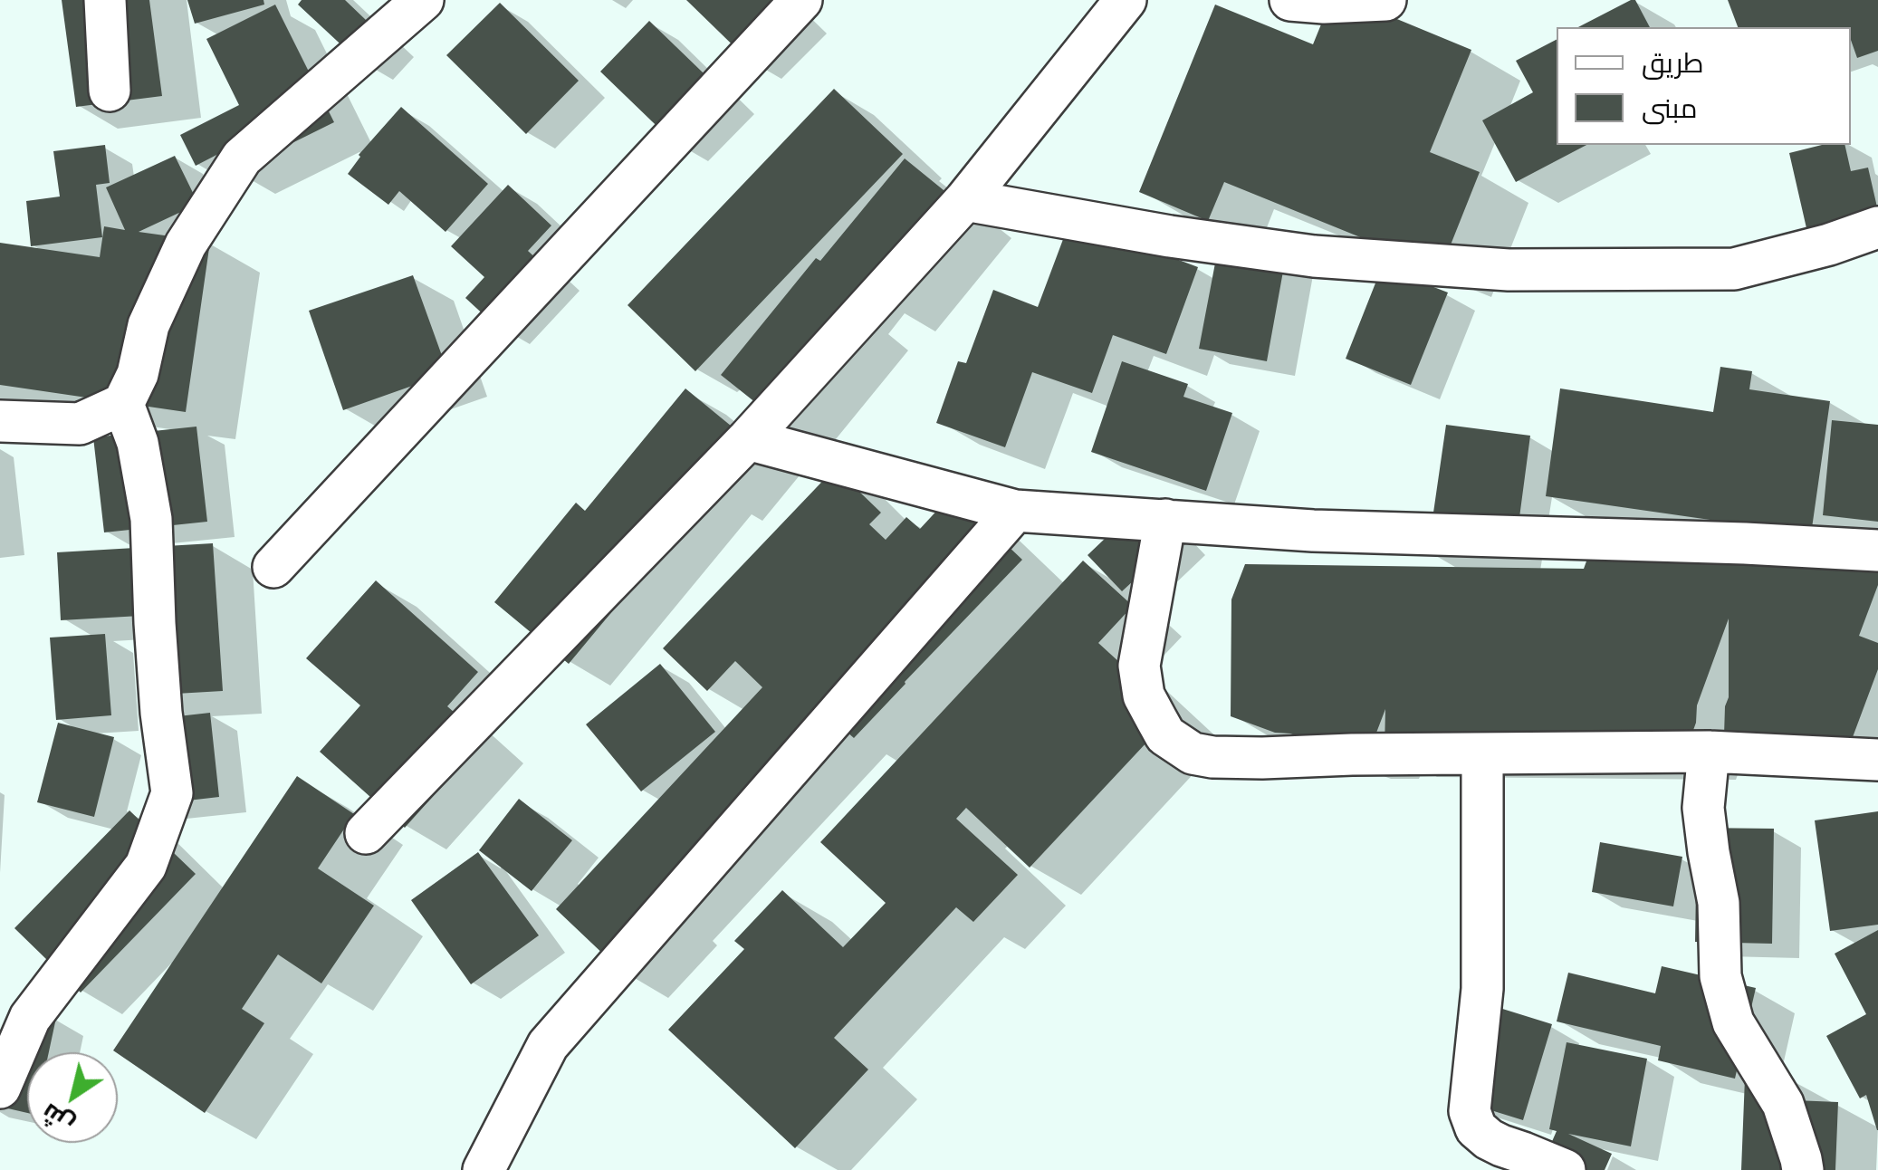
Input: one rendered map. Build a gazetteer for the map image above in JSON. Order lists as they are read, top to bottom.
{
  "legend": ["طريق", "مبنى"],
  "north": "bottom left"
}
